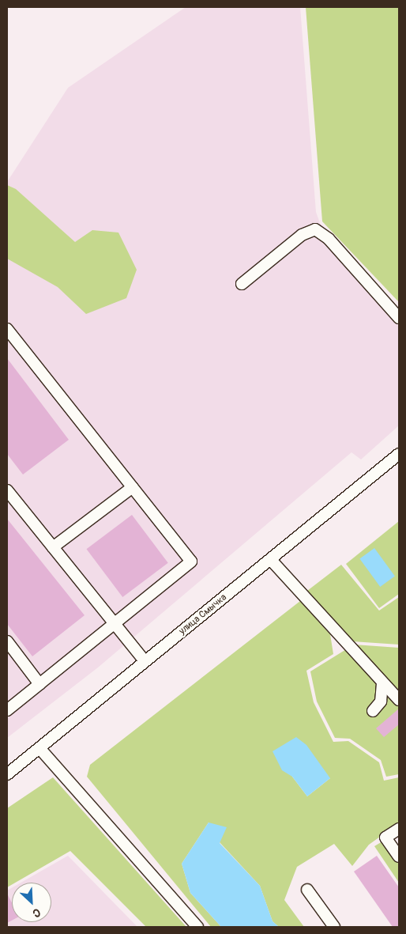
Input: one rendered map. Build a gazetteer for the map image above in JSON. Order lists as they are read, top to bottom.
{
  "streets": {
    "street": ["улица Смычка"]
  },
  "north": "bottom right"
}
